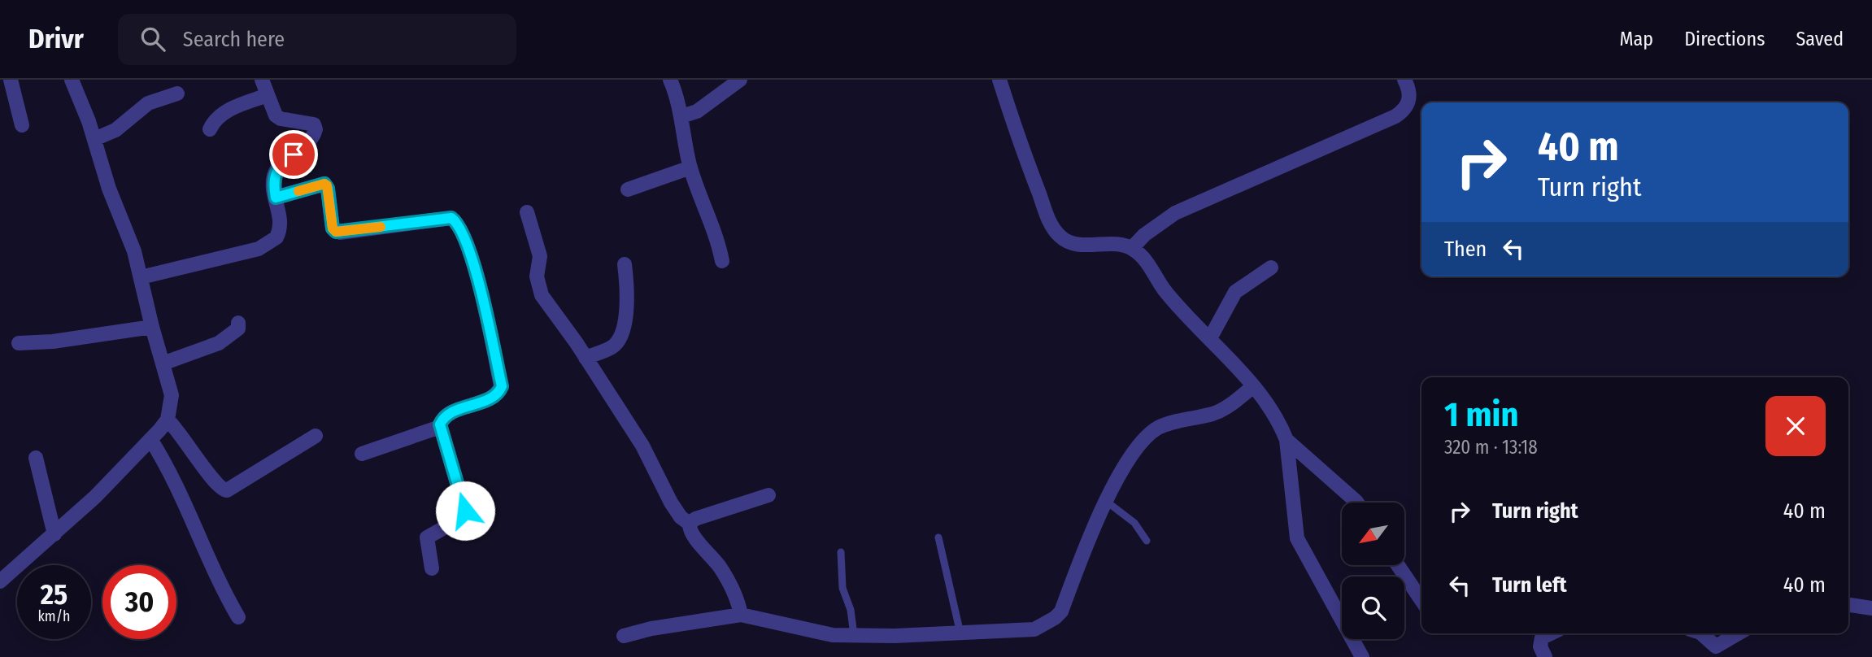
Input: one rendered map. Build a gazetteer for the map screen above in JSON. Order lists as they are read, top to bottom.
{
  "north": "bottom left",
  "page": {
    "header": "Drivr",
    "search": "Search here",
    "nav": ["Map", "Directions", "Saved"],
    "turn": ["40 m", "Turn right"],
    "then": "Then",
    "heading": ["1 min", "320 m · 13:18"],
    "list": [
      {
        "name": "Turn right",
        "value": "40 m"
      },
      {
        "name": "Turn left",
        "value": "40 m"
      }
    ],
    "speed": "25 km/h",
    "limit": "30"
  }
}
